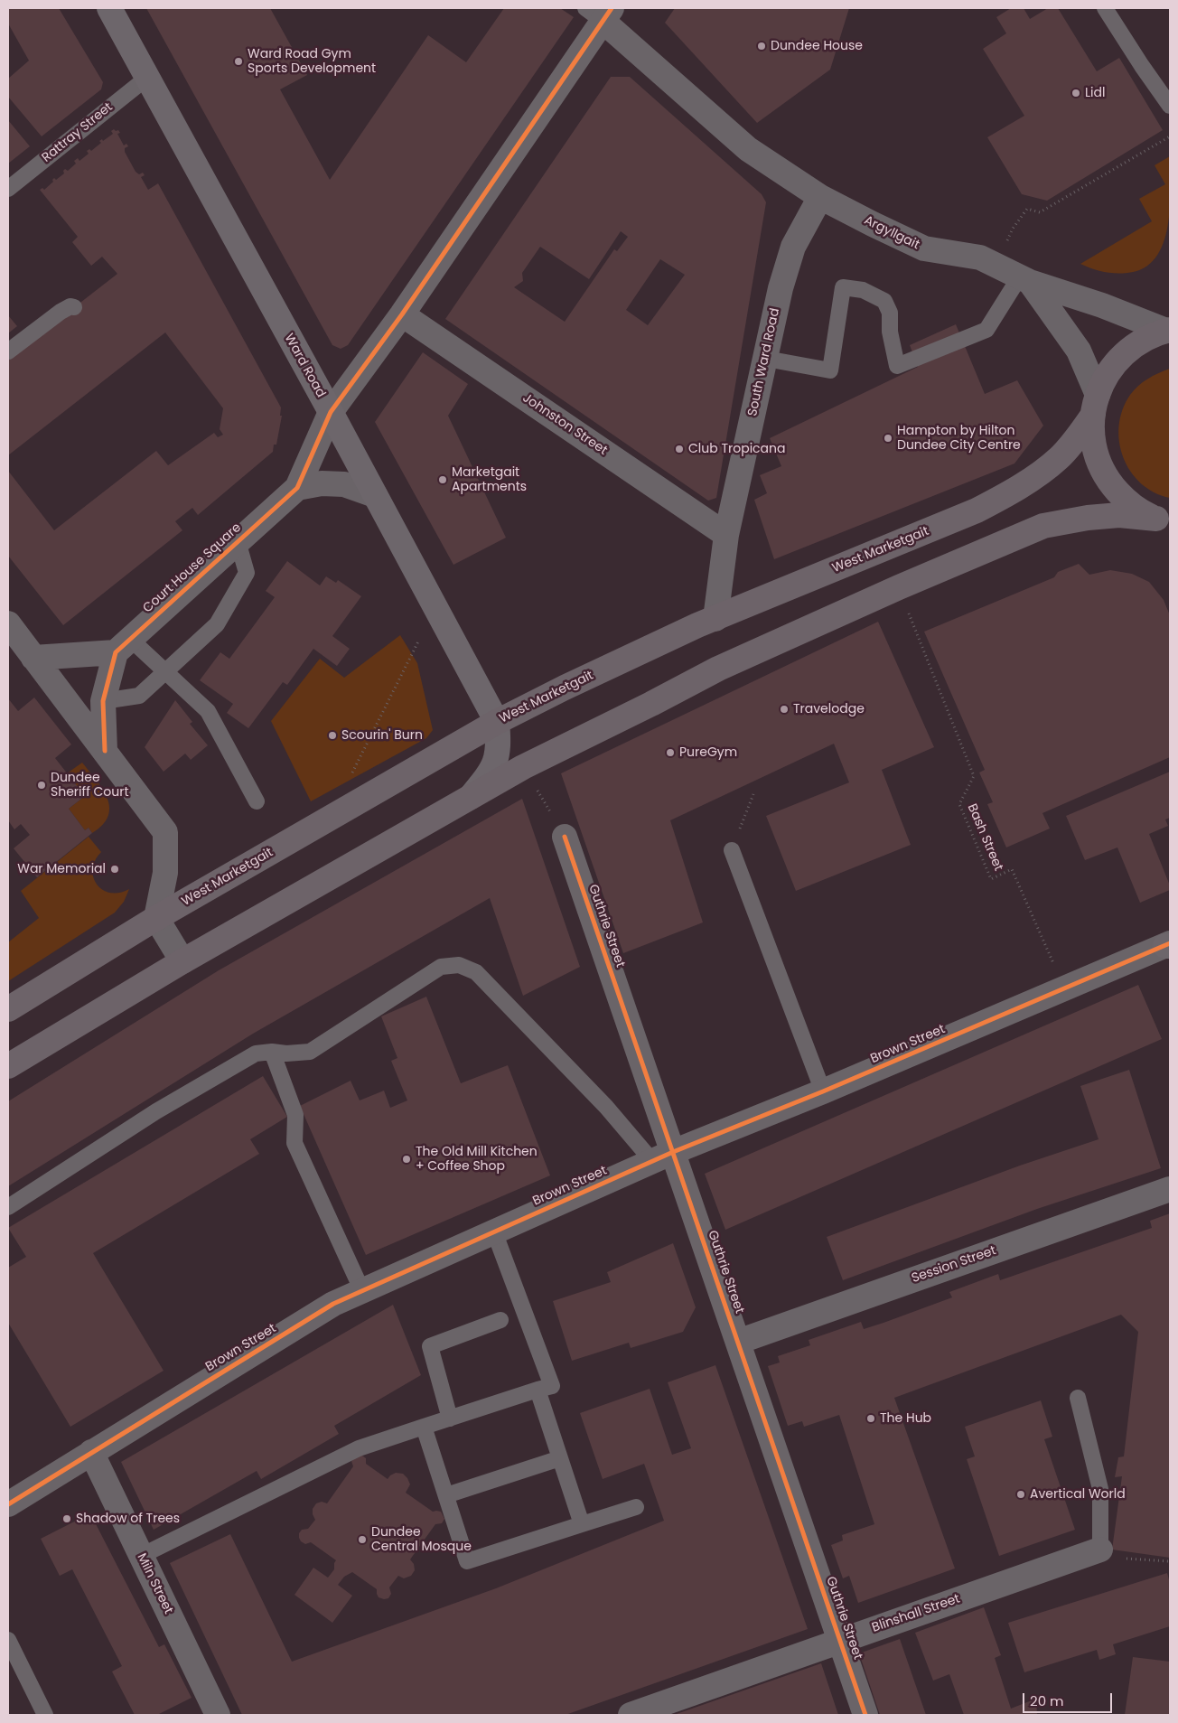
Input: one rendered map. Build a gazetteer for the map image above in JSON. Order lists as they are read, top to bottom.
{
  "streets": {
    "main road": ["West Marketgait"],
    "street": [
      "Argyllgait",
      "South Ward Road",
      "Ward Road",
      "Johnston Street",
      "Court House Square",
      "Guthrie Street",
      "Brown Street",
      "Session Street",
      "Miln Street",
      "Blinshall Street"
    ],
    "lane": ["Rattray Street"],
    "path": ["Bash Street"]
  },
  "crossings": [
    ["Rattray Street", "Ward Road"],
    ["Argyllgait", "South Ward Road"],
    ["Argyllgait", "West Marketgait"],
    ["South Ward Road", "Johnston Street"],
    ["South Ward Road", "West Marketgait"],
    ["Ward Road", "West Marketgait"],
    ["Ward Road", "Court House Square"],
    ["Johnston Street", "Court House Square"],
    ["Bash Street", "Brown Street"],
    ["Guthrie Street", "Brown Street"],
    ["Guthrie Street", "Session Street"],
    ["Guthrie Street", "Blinshall Street"],
    ["Brown Street", "Miln Street"]
  ],
  "places": [
    "Dundee House",
    "Ward Road Gym Sports Development",
    "Lidl",
    "Hampton by Hilton Dundee City Centre",
    "Club Tropicana",
    "Marketgait Apartments",
    "Travelodge",
    "Scourin' Burn",
    "PureGym",
    "Dundee Sheriff Court",
    "War Memorial",
    "The Old Mill Kitchen + Coffee Shop",
    "The Hub",
    "Avertical World",
    "Shadow of Trees",
    "Dundee Central Mosque"
  ],
  "scale_bar": "20 m"
}
